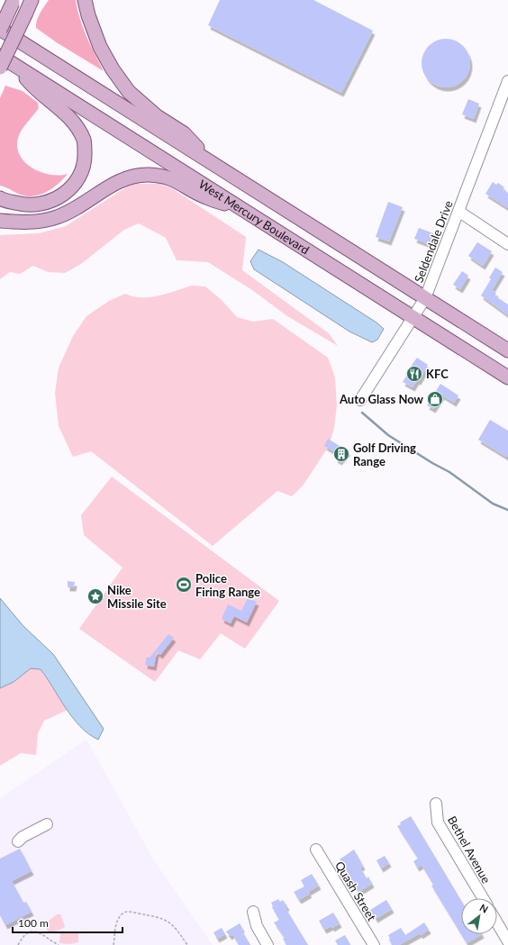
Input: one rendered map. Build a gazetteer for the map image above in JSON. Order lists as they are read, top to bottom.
{
  "streets": {
    "main road": ["West Mercury Boulevard"],
    "street": ["Seldendale Drive", "Bethel Avenue", "Quash Street"]
  },
  "crossings": [
    ["West Mercury Boulevard", "Seldendale Drive"]
  ],
  "places": {
    "restaurant": ["KFC"],
    "shop": ["Auto Glass Now"],
    "building": ["Golf Driving Range"],
    "sports": ["Police Firing Range"],
    "place": ["Nike Missile Site"]
  },
  "scale_bar": "100 m",
  "north": "top right"
}
